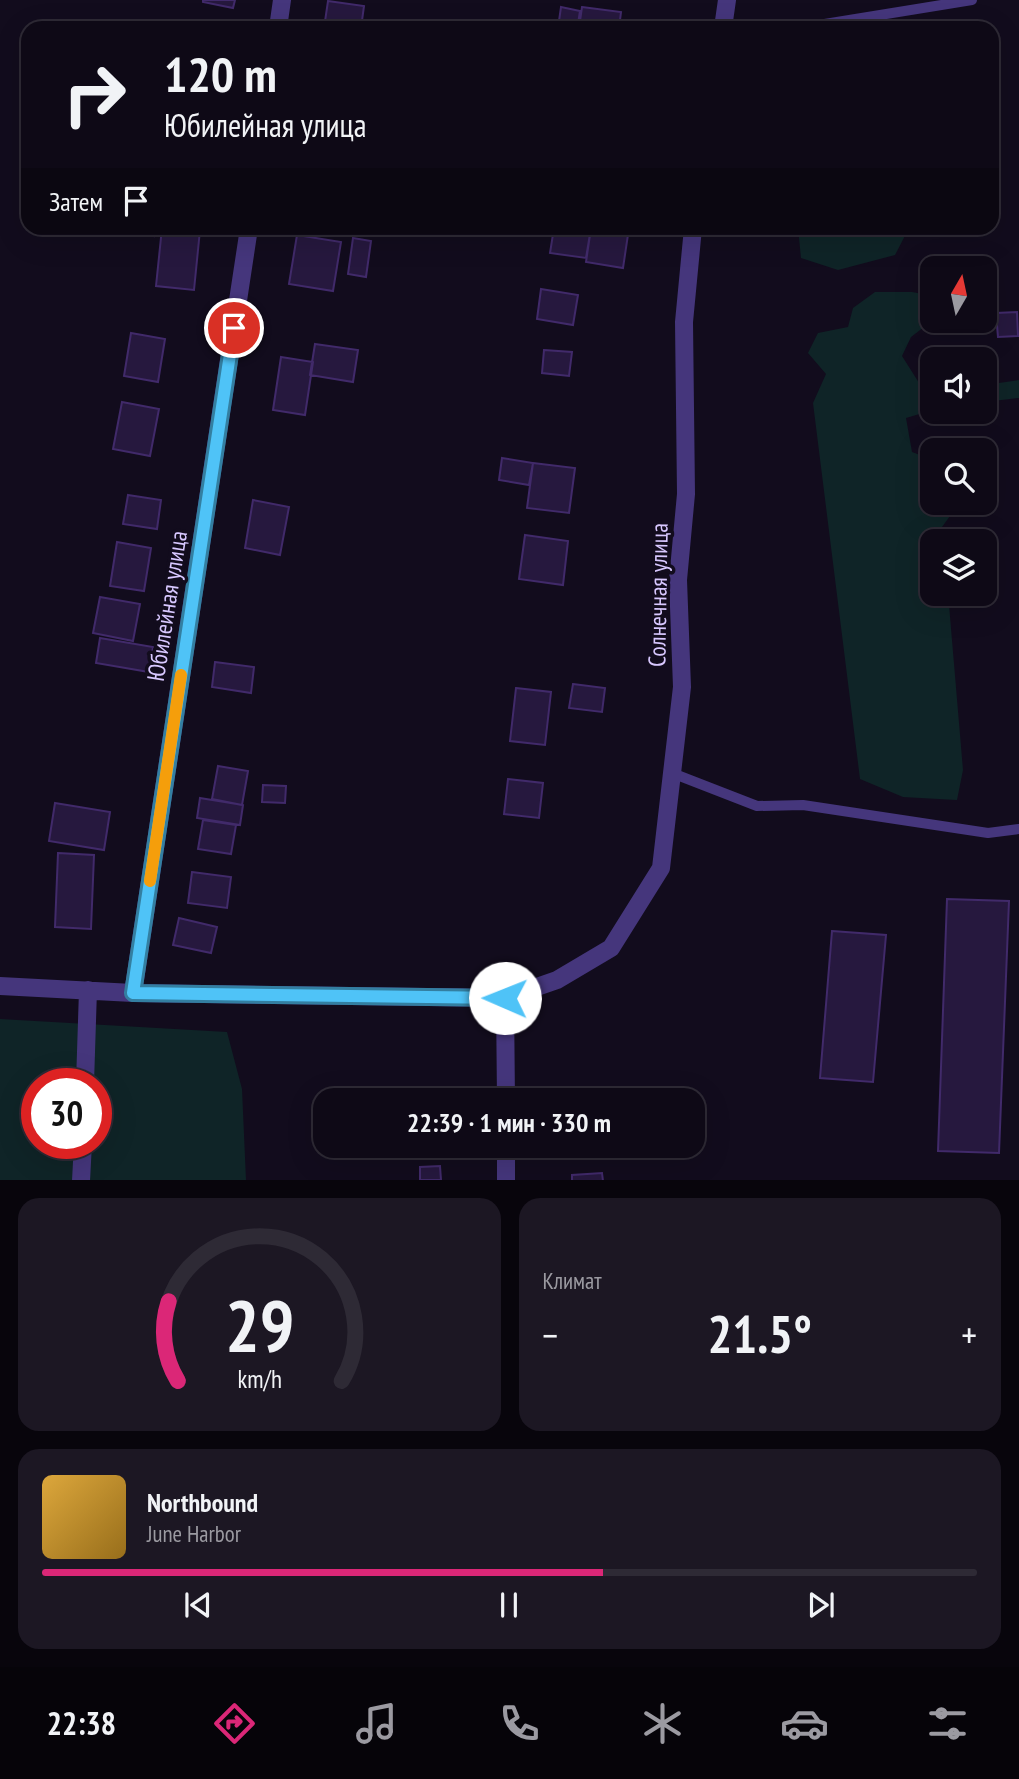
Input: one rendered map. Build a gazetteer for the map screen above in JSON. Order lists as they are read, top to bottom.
{
  "streets": {
    "street": ["Солнечная улица", "Юбилейная улица"]
  },
  "north": "top",
  "page": {
    "turn": ["120 m", "Юбилейная улица"],
    "then": "Затем",
    "limit": "30",
    "trip": "22:39 · 1 мин · 330 m",
    "tile": "Климат",
    "heat": ["−", "21.5°", "+"],
    "song": ["Northbound", "June Harbor"],
    "tabs": "22:38",
    "gauge": ["29", "km/h"]
  }
}
